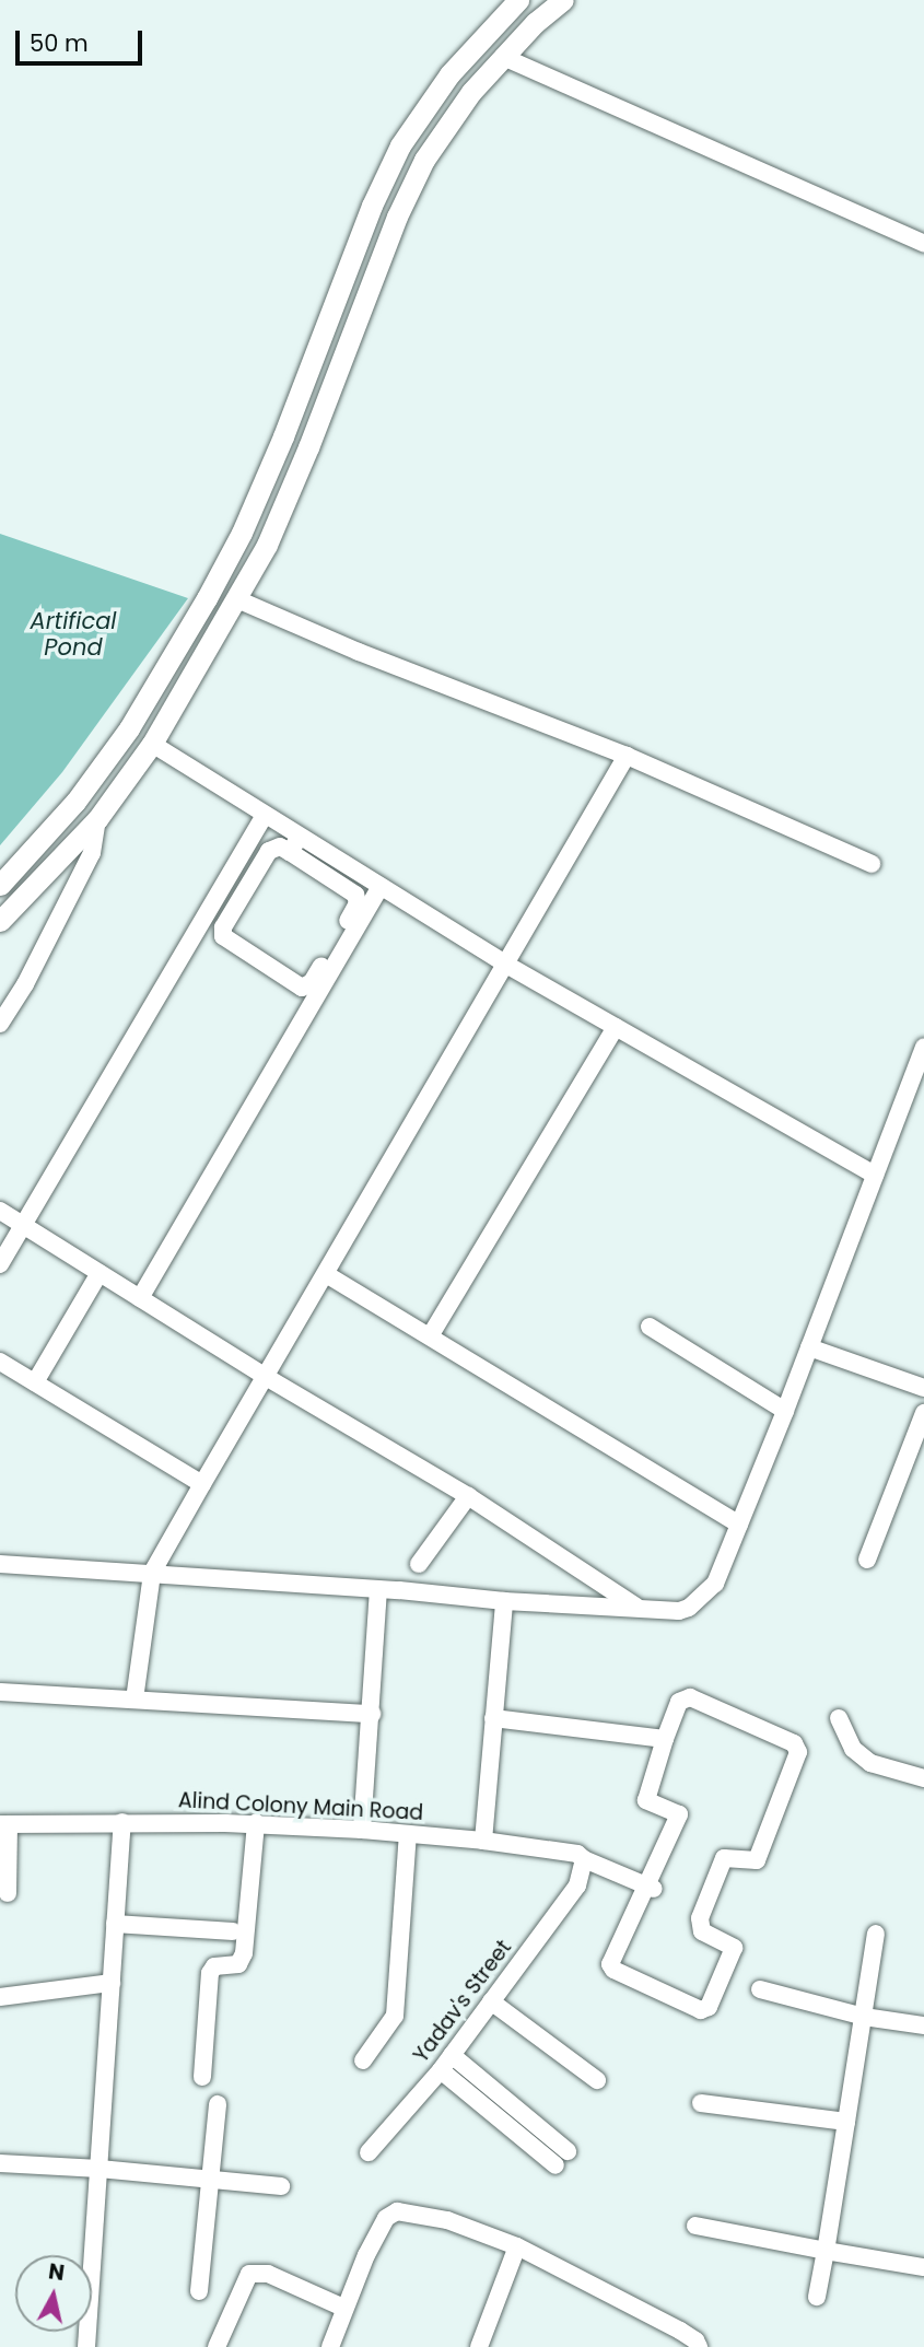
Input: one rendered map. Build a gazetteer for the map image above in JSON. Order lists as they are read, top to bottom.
{
  "streets": {
    "street": ["Alind Colony Main Road", "Yadav's Street"]
  },
  "crossings": [
    ["Alind Colony Main Road", "Yadav's Street"]
  ],
  "water": ["Artifical Pond"],
  "scale_bar": "50 m",
  "north": "top"
}
